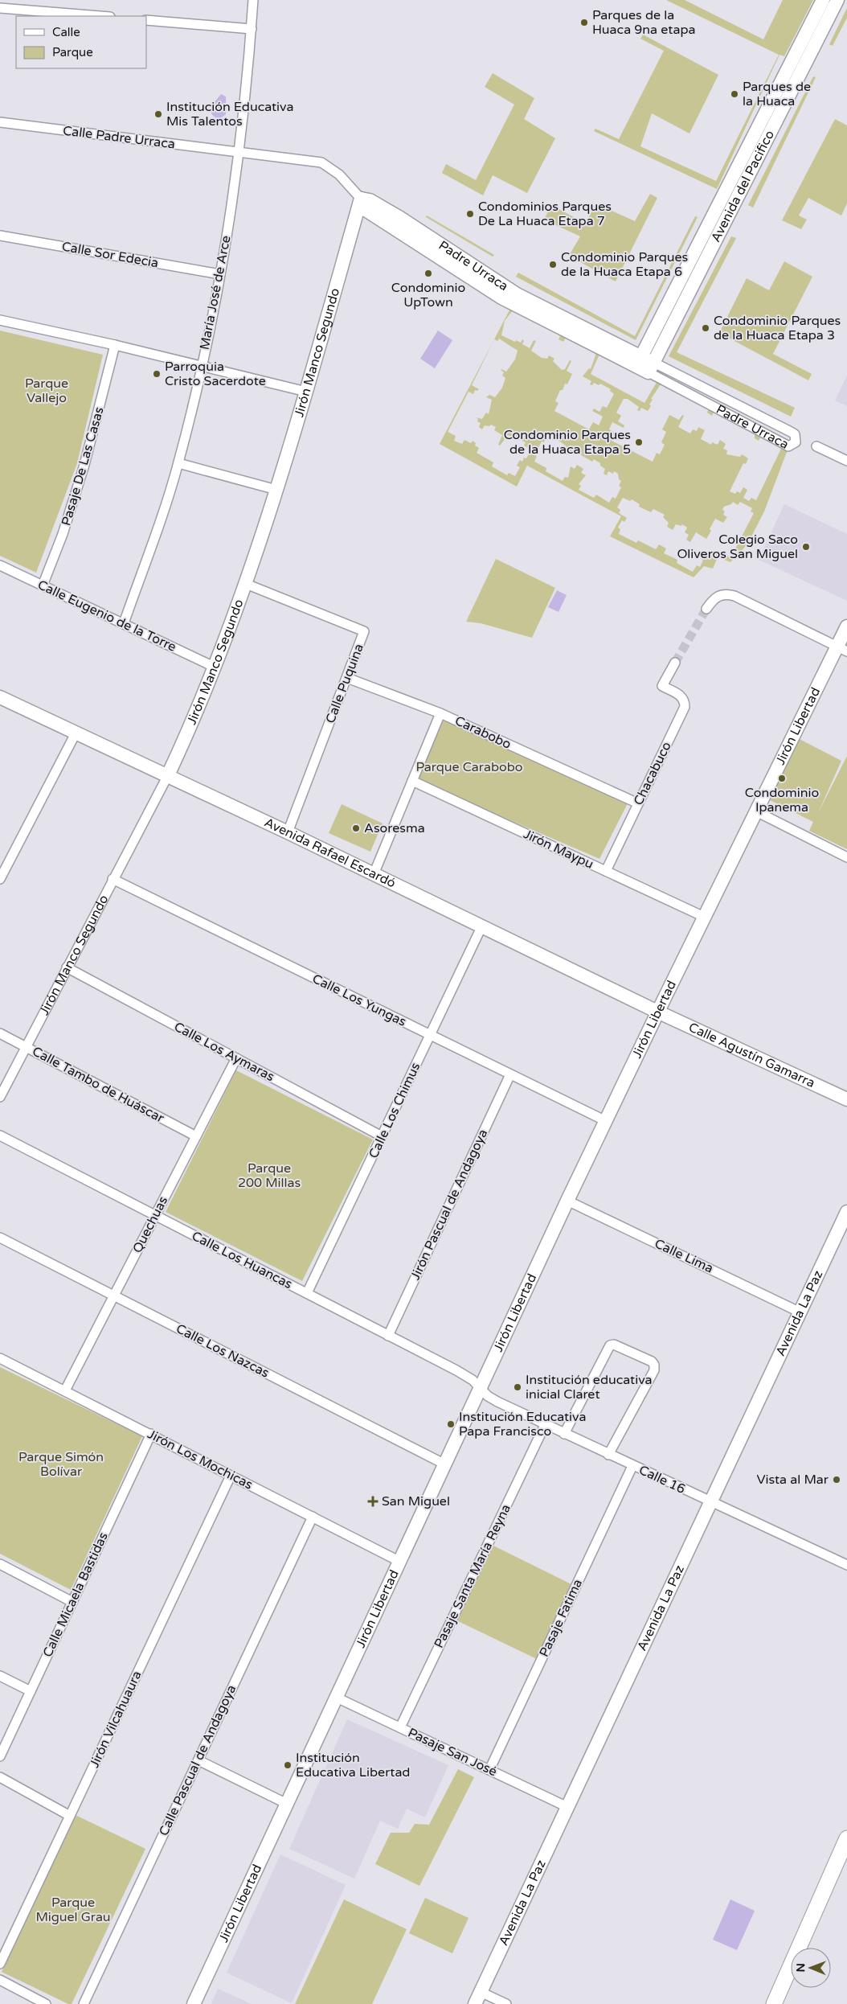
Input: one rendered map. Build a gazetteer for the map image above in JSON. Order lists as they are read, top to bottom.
{
  "streets": {
    "street": [
      "Calle Padre Urraca",
      "Avenida del Pacifico",
      "Calle Sor Edecia",
      "Padre Urraca",
      "María José de Arce",
      "Jirón Manco Segundo",
      "Pasaje De Las Casas",
      "Calle Eugenio de la Torre",
      "Calle Puquina",
      "Jirón Libertad",
      "Carabobo",
      "Chacabuco",
      "Jirón Maypu",
      "Avenida Rafael Escardó",
      "Calle Los Yungas",
      "Calle Los Aymaras",
      "Calle Agustín Gamarra",
      "Calle Tambo de Huáscar",
      "Calle Los Chimus",
      "Jirón Pascual de Andagoya",
      "Quechuas",
      "Calle Lima",
      "Calle Los Huancas",
      "Avenida La Paz",
      "Calle Los Nazcas",
      "Jirón Los Mochicas",
      "Calle 16",
      "Pasaje Santa María Reyna",
      "Calle Micaela Bastidas",
      "Pasaje Fatima",
      "Jirón Vilcahuaura",
      "Pasaje San José",
      "Calle Pascual de Andagoya"
    ]
  },
  "crossings": [
    ["Calle Padre Urraca", "Padre Urraca"],
    ["Calle Padre Urraca", "María José de Arce"],
    ["Avenida del Pacifico", "Padre Urraca"],
    ["Calle Sor Edecia", "María José de Arce"],
    ["Padre Urraca", "María José de Arce"],
    ["Padre Urraca", "Jirón Manco Segundo"],
    ["María José de Arce", "Calle Eugenio de la Torre"],
    ["Jirón Manco Segundo", "Calle Eugenio de la Torre"],
    ["Jirón Manco Segundo", "Calle Puquina"],
    ["Jirón Manco Segundo", "Avenida Rafael Escardó"],
    ["Jirón Manco Segundo", "Calle Los Yungas"],
    ["Jirón Manco Segundo", "Calle Los Aymaras"],
    ["Jirón Manco Segundo", "Calle Tambo de Huáscar"],
    ["Pasaje De Las Casas", "Calle Eugenio de la Torre"],
    ["Calle Puquina", "Carabobo"],
    ["Calle Puquina", "Avenida Rafael Escardó"],
    ["Jirón Libertad", "Jirón Maypu"],
    ["Jirón Libertad", "Avenida Rafael Escardó"],
    ["Jirón Libertad", "Calle Los Yungas"],
    ["Jirón Libertad", "Calle Agustín Gamarra"],
    ["Jirón Libertad", "Calle Lima"],
    ["Jirón Libertad", "Calle Los Huancas"],
    ["Jirón Libertad", "Calle Los Nazcas"],
    ["Jirón Libertad", "Jirón Los Mochicas"],
    ["Jirón Libertad", "Calle 16"],
    ["Jirón Libertad", "Pasaje San José"],
    ["Carabobo", "Chacabuco"],
    ["Chacabuco", "Jirón Maypu"],
    ["Avenida Rafael Escardó", "Calle Agustín Gamarra"],
    ["Avenida Rafael Escardó", "Calle Los Chimus"],
    ["Calle Los Yungas", "Calle Los Chimus"],
    ["Calle Los Yungas", "Jirón Pascual de Andagoya"],
    ["Calle Los Aymaras", "Calle Los Chimus"],
    ["Calle Los Aymaras", "Quechuas"],
    ["Calle Tambo de Huáscar", "Quechuas"],
    ["Calle Los Chimus", "Calle Los Huancas"],
    ["Jirón Pascual de Andagoya", "Calle Los Huancas"],
    ["Quechuas", "Calle Los Huancas"],
    ["Quechuas", "Calle Los Nazcas"],
    ["Quechuas", "Jirón Los Mochicas"],
    ["Calle Lima", "Avenida La Paz"],
    ["Calle Los Huancas", "Calle 16"],
    ["Avenida La Paz", "Calle 16"],
    ["Avenida La Paz", "Pasaje San José"],
    ["Jirón Los Mochicas", "Calle Micaela Bastidas"],
    ["Jirón Los Mochicas", "Jirón Vilcahuaura"],
    ["Jirón Los Mochicas", "Calle Pascual de Andagoya"],
    ["Calle 16", "Pasaje Santa María Reyna"],
    ["Calle 16", "Pasaje Fatima"],
    ["Pasaje Santa María Reyna", "Pasaje San José"],
    ["Pasaje Fatima", "Pasaje San José"]
  ],
  "parks": [
    "Parque Vallejo",
    "Parque Carabobo",
    "Parque 200 Millas",
    "Parque Simón Bolívar",
    "Parque Miguel Grau"
  ],
  "places": {
    "other": [
      "Parques de la Huaca 9na etapa",
      "Parques de la Huaca",
      "Institución Educativa Mis Talentos",
      "Condominios Parques De La Huaca Etapa 7",
      "Condominio Parques de la Huaca Etapa 6",
      "Condominio UpTown",
      "Condominio Parques de la Huaca Etapa 3",
      "Parroquia Cristo Sacerdote",
      "Condominio Parques de la Huaca Etapa 5",
      "Colegio Saco Oliveros San Miguel",
      "Condominio Ipanema",
      "Asoresma",
      "Institución educativa inicial Claret",
      "Institución Educativa Papa Francisco",
      "Vista al Mar",
      "Institución Educativa Libertad"
    ],
    "health": ["San Miguel"]
  },
  "legend": ["Calle", "Parque"],
  "north": "left"
}
